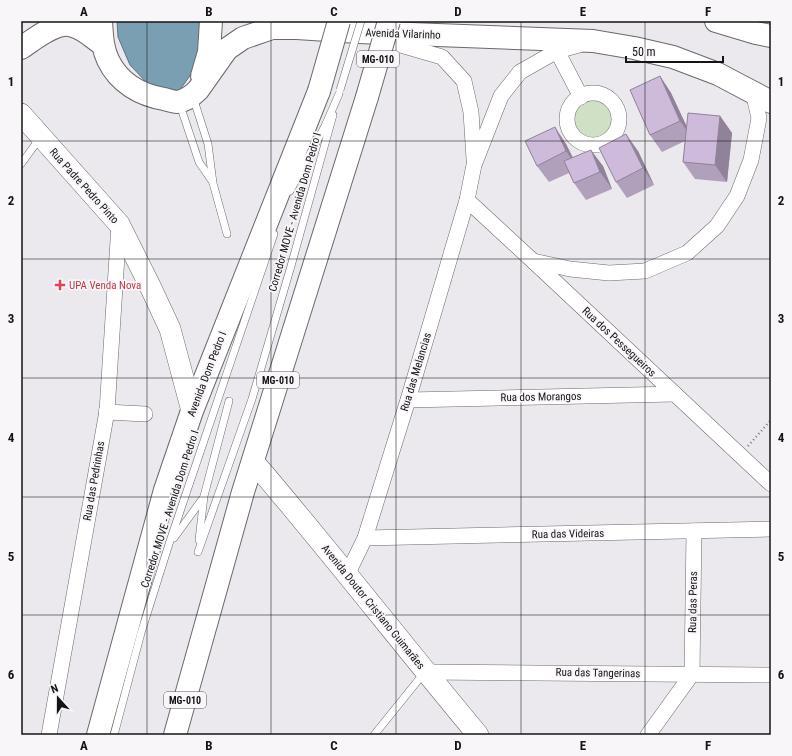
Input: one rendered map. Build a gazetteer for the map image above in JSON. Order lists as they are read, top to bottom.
{
  "streets": {
    "highway": ["Avenida Vilarinho", "MG-010", "Avenida Dom Pedro I"],
    "main road": ["Rua Padre Pedro Pinto", "Avenida Doutor Cristiano Guimarães"],
    "street": [
      "Rua dos Pessegueiros",
      "Rua das Melancias",
      "Rua dos Morangos",
      "Rua das Pedrinhas",
      "Rua das Videiras",
      "Rua das Peras",
      "Rua das Tangerinas"
    ],
    "lane": ["Corredor MOVE - Avenida Dom Pedro I"]
  },
  "crossings": [
    ["Avenida Vilarinho", "Corredor MOVE - Avenida Dom Pedro I"],
    ["Avenida Vilarinho", "Rua das Melancias"],
    ["MG-010", "Avenida Doutor Cristiano Guimarães"],
    ["Rua Padre Pedro Pinto", "Avenida Dom Pedro I"],
    ["Rua Padre Pedro Pinto", "Rua das Pedrinhas"],
    ["Corredor MOVE - Avenida Dom Pedro I", "Rua das Melancias"],
    ["Corredor MOVE - Avenida Dom Pedro I", "Avenida Dom Pedro I"],
    ["Rua dos Pessegueiros", "Rua das Melancias"],
    ["Rua dos Pessegueiros", "Rua dos Morangos"],
    ["Rua das Melancias", "Rua dos Morangos"],
    ["Rua das Melancias", "Rua das Videiras"],
    ["Rua das Melancias", "Avenida Doutor Cristiano Guimarães"],
    ["Rua das Videiras", "Rua das Peras"],
    ["Rua das Peras", "Rua das Tangerinas"],
    ["Avenida Doutor Cristiano Guimarães", "Rua das Tangerinas"]
  ],
  "places": {
    "health": ["UPA Venda Nova"]
  },
  "scale_bar": "50 m",
  "north": "top",
  "grid": {
    "columns": [
      "A",
      "B",
      "C",
      "D",
      "E",
      "F"
    ],
    "rows": [
      "1",
      "2",
      "3",
      "4",
      "5",
      "6"
    ]
  }
}
